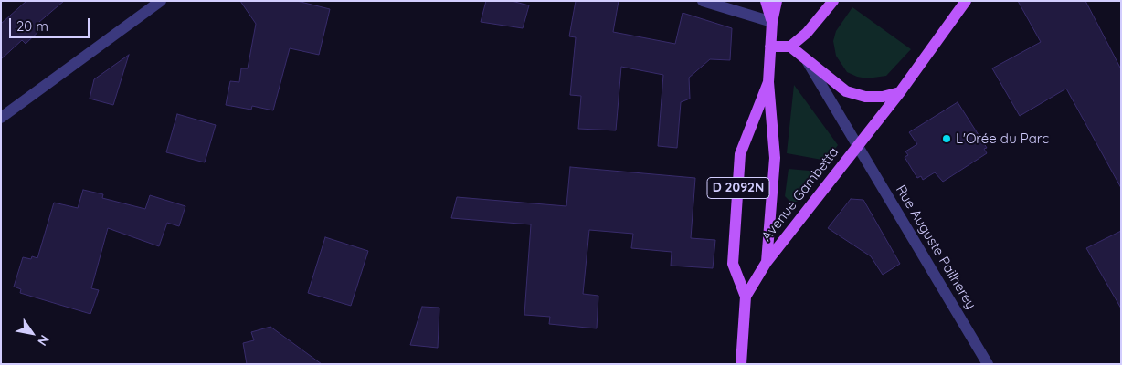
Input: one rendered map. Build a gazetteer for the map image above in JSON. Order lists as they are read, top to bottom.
{
  "streets": {
    "main road": ["D 2092N", "Avenue Gambetta"],
    "street": ["Rue Auguste Pailherey"]
  },
  "crossings": [
    ["D 2092N", "Avenue Gambetta"],
    ["Avenue Gambetta", "Rue Auguste Pailherey"]
  ],
  "places": ["L'Orée du Parc"],
  "scale_bar": "20 m",
  "north": "bottom right"
}
